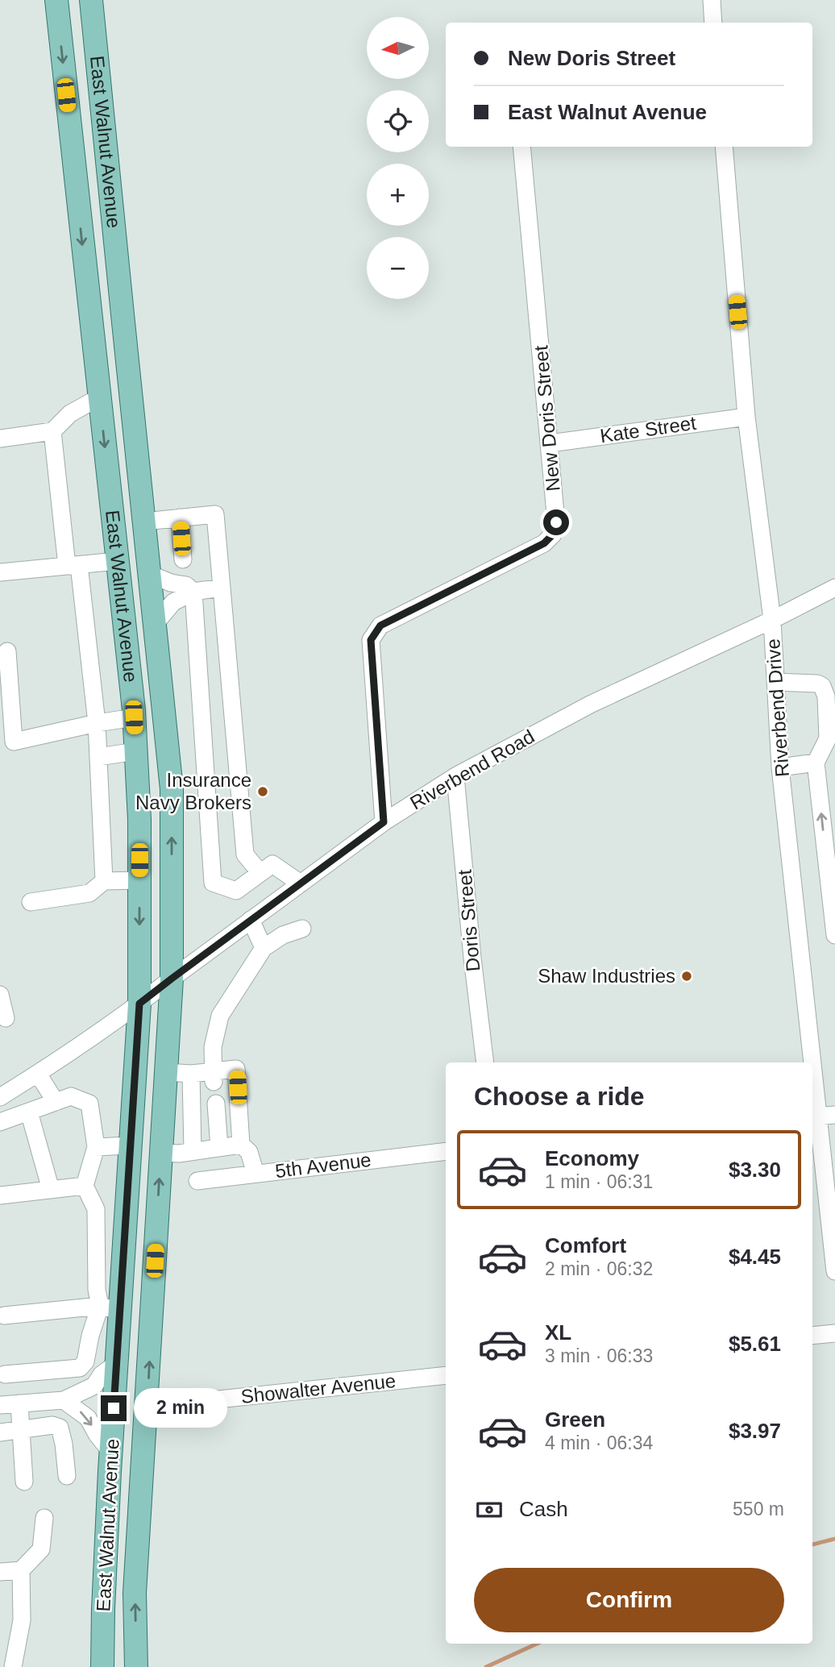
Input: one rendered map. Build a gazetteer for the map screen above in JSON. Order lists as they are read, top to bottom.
{
  "streets": {
    "main road": ["East Walnut Avenue"],
    "street": [
      "New Doris Street",
      "Kate Street",
      "Riverbend Drive",
      "Riverbend Road",
      "Doris Street",
      "5th Avenue",
      "Showalter Avenue"
    ]
  },
  "crossings": [
    ["East Walnut Avenue", "Riverbend Road"],
    ["New Doris Street", "Kate Street"],
    ["New Doris Street", "Riverbend Road"],
    ["Kate Street", "Riverbend Drive"],
    ["Riverbend Drive", "Riverbend Road"],
    ["Riverbend Road", "Doris Street"]
  ],
  "places": ["Insurance Navy Brokers", "Shaw Industries"],
  "north": "left",
  "page": {
    "map_buttons": ["+", "−"],
    "banner": ["New Doris Street", "East Walnut Avenue"],
    "heading": "Choose a ride",
    "list": [
      {
        "name": "Economy",
        "note": "1 min · 06:31",
        "value": "$3.30"
      },
      {
        "name": "Comfort",
        "note": "2 min · 06:32",
        "value": "$4.45"
      },
      {
        "name": "XL",
        "note": "3 min · 06:33",
        "value": "$5.61"
      },
      {
        "name": "Green",
        "note": "4 min · 06:34",
        "value": "$3.97"
      }
    ],
    "bubble": "2 min",
    "pay": ["Cash", "550 m"],
    "buttons": "Confirm"
  }
}
